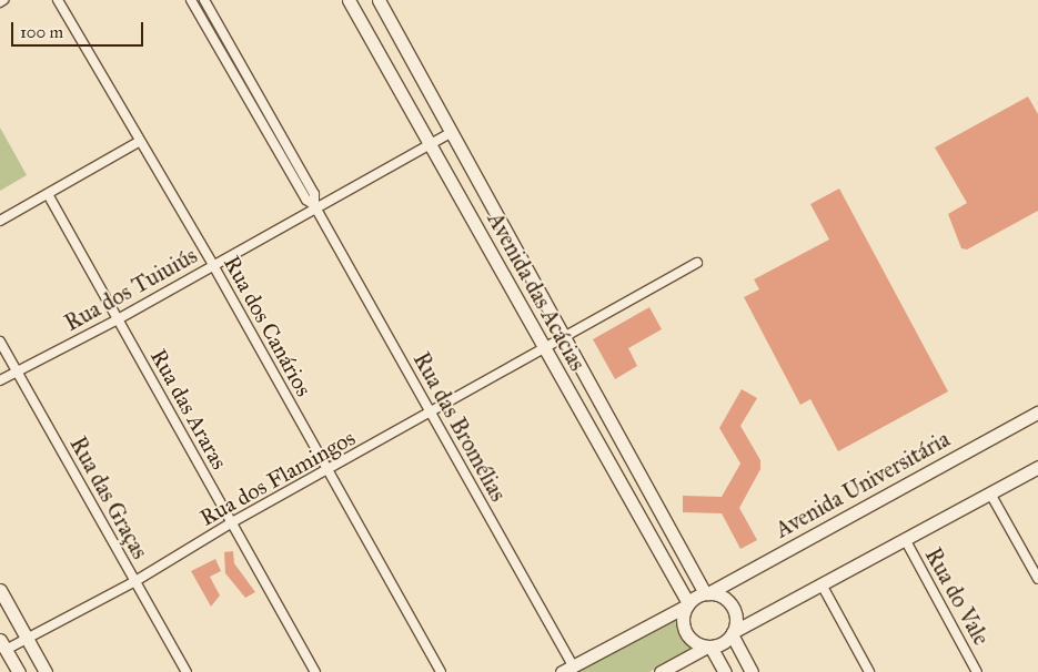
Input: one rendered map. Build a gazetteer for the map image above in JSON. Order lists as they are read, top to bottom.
{
  "streets": {
    "street": [
      "Rua dos Tuiuiús",
      "Avenida das Acácias",
      "Rua dos Canários",
      "Rua das Araras",
      "Rua das Bromélias",
      "Rua dos Flamingos",
      "Avenida Universitária",
      "Rua das Graças",
      "Rua do Vale"
    ]
  },
  "crossings": [
    ["Rua dos Tuiuiús", "Avenida das Acácias"],
    ["Rua dos Tuiuiús", "Rua dos Canários"],
    ["Rua dos Tuiuiús", "Rua das Araras"],
    ["Rua dos Tuiuiús", "Rua das Bromélias"],
    ["Rua dos Tuiuiús", "Rua das Graças"],
    ["Avenida das Acácias", "Rua dos Flamingos"],
    ["Avenida das Acácias", "Avenida Universitária"],
    ["Rua dos Canários", "Rua dos Flamingos"],
    ["Rua das Araras", "Rua dos Flamingos"],
    ["Rua das Bromélias", "Rua dos Flamingos"],
    ["Rua dos Flamingos", "Rua das Graças"]
  ],
  "scale_bar": "100 m"
}
